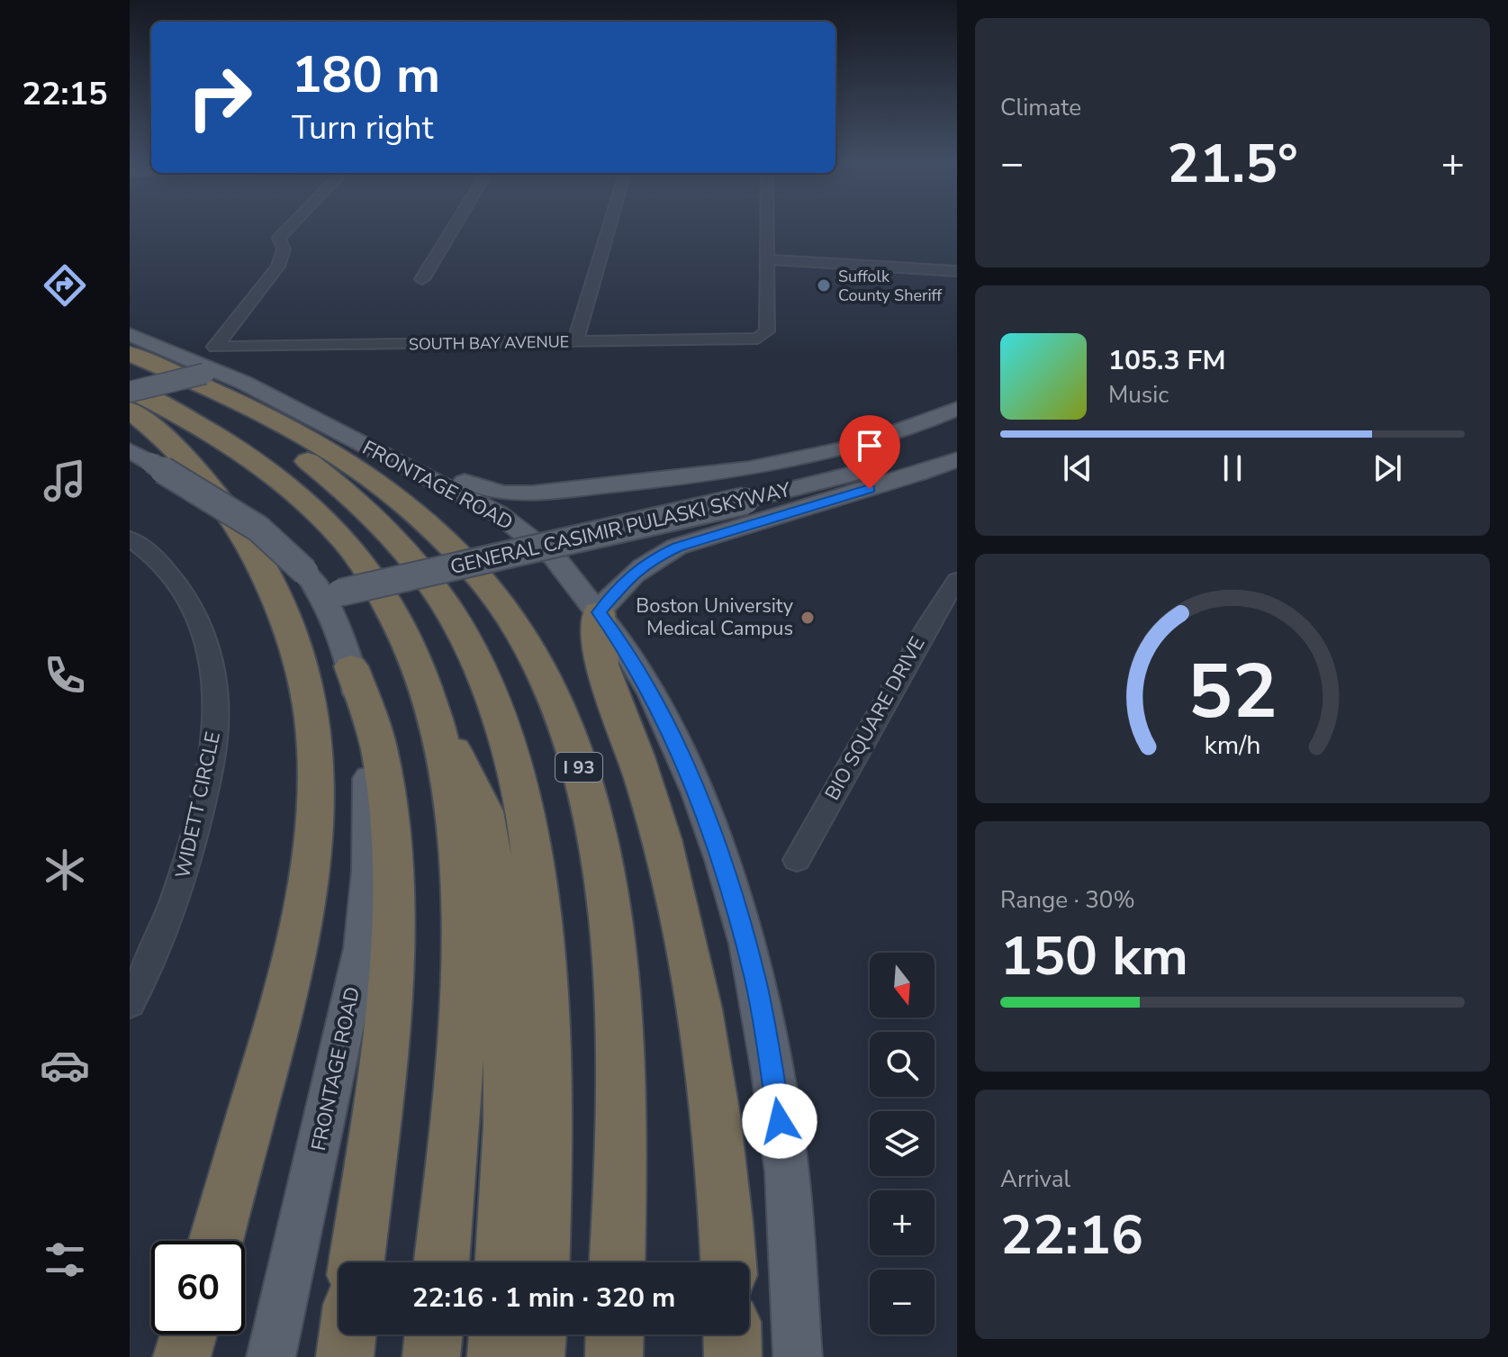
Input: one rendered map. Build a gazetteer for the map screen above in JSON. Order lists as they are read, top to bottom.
{
  "streets": {
    "highway": ["I 93"],
    "main road": ["FRONTAGE ROAD", "GENERAL CASIMIR PULASKI SKYWAY"],
    "street": ["SOUTH BAY AVENUE", "BIO SQUARE DRIVE", "WIDETT CIRCLE"]
  },
  "crossings": [
    ["SOUTH BAY AVENUE", "FRONTAGE ROAD"],
    ["FRONTAGE ROAD", "GENERAL CASIMIR PULASKI SKYWAY"]
  ],
  "places": ["Suffolk County Sheriff", "Boston University Medical Campus"],
  "north": "bottom",
  "page": {
    "tabs": "22:15",
    "tile": [
      "Climate",
      ["Range · 30%", "150 km"],
      ["Arrival", "22:16"]
    ],
    "turn": ["180 m", "Turn right"],
    "heat": ["−", "21.5°", "+"],
    "song": ["105.3 FM", "Music"],
    "map_buttons": ["+", "−"],
    "limit": "60",
    "trip": "22:16 · 1 min · 320 m",
    "gauge": ["52", "km/h"]
  }
}
